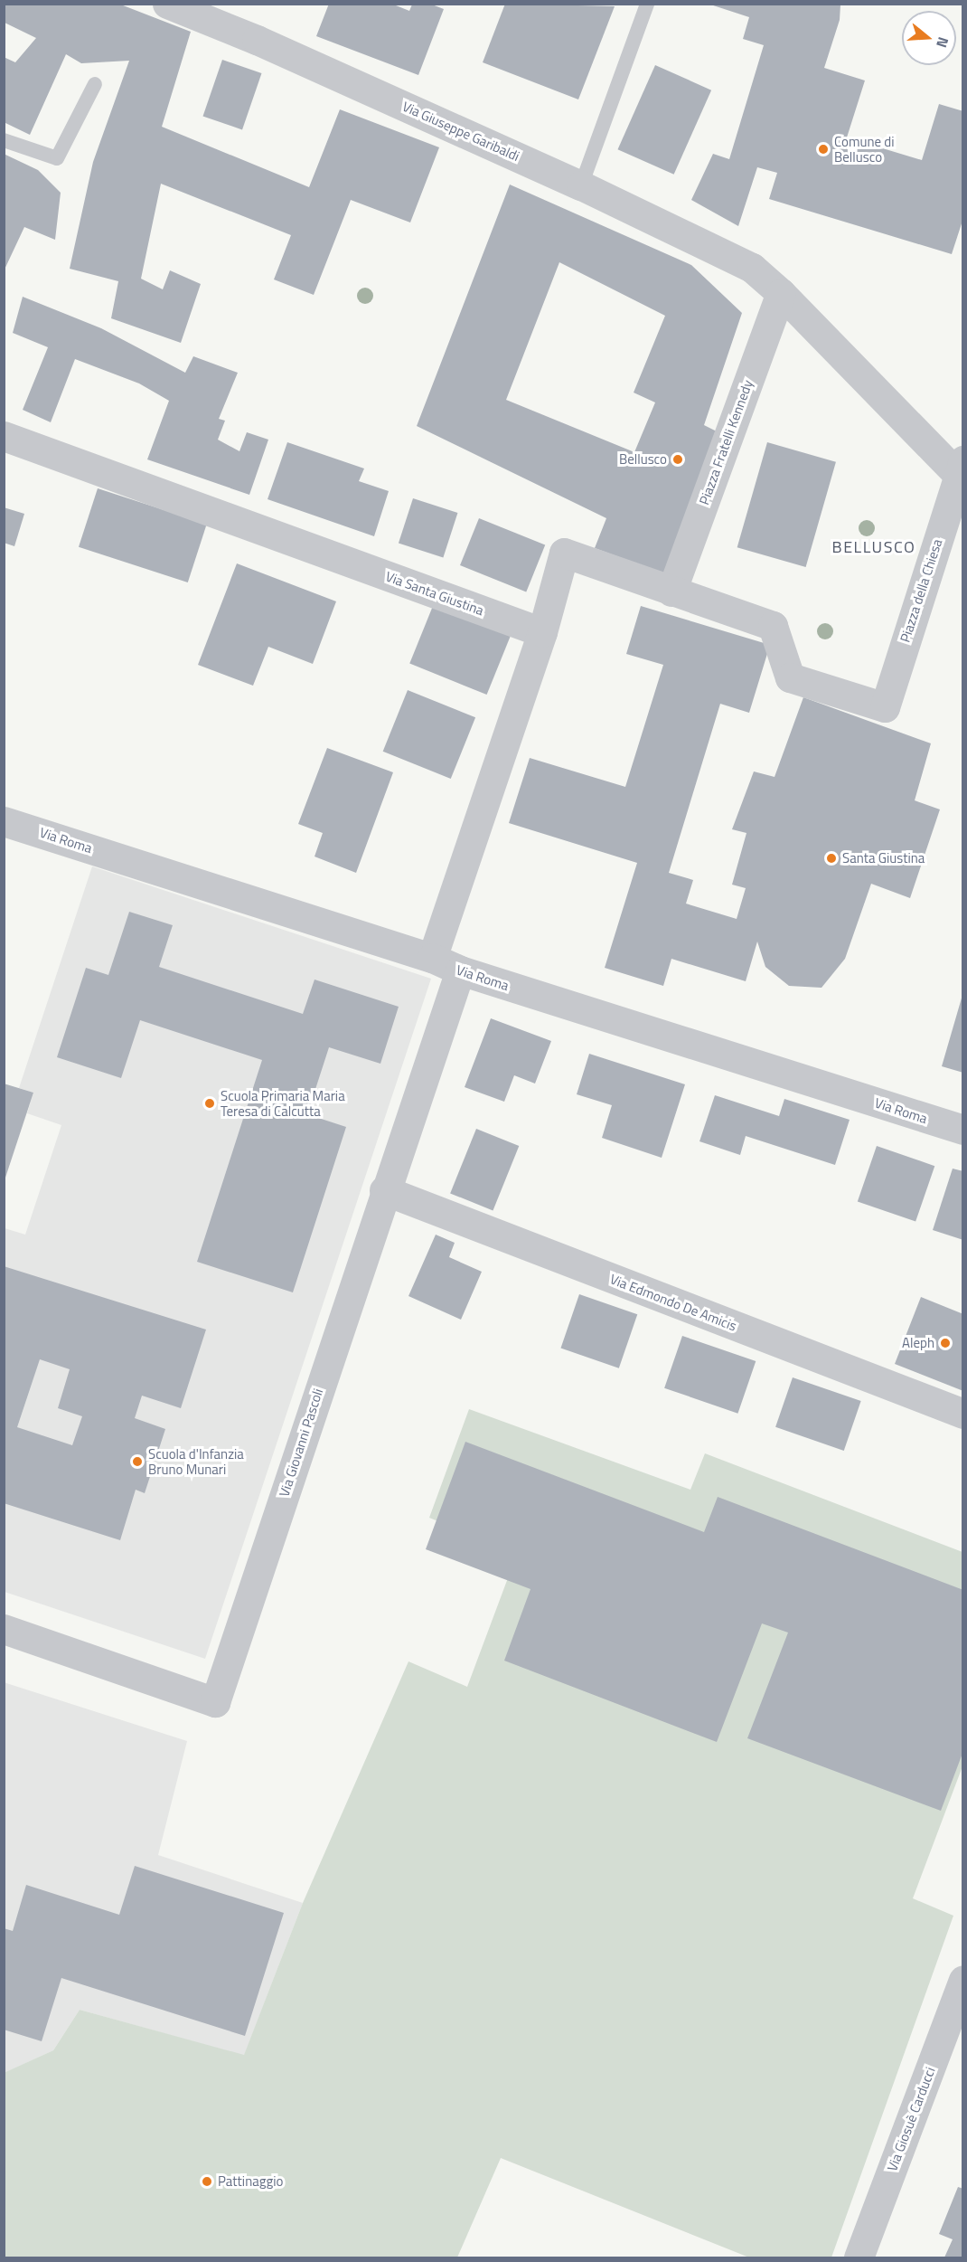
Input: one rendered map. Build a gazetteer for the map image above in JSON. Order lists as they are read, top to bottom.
{
  "streets": {
    "street": [
      "Via Giuseppe Garibaldi",
      "Piazza Fratelli Kennedy",
      "Piazza della Chiesa",
      "Via Santa Giustina",
      "Via Roma",
      "Via Edmondo De Amicis",
      "Via Giovanni Pascoli",
      "Via Giosuè Carducci"
    ]
  },
  "crossings": [
    ["Via Giuseppe Garibaldi", "Piazza Fratelli Kennedy"],
    ["Piazza Fratelli Kennedy", "Piazza della Chiesa"],
    ["Via Roma", "Via Giovanni Pascoli"],
    ["Via Edmondo De Amicis", "Via Giovanni Pascoli"]
  ],
  "districts": ["BELLUSCO"],
  "places": [
    "Comune di Bellusco",
    "Bellusco",
    "Santa Giustina",
    "Scuola Primaria Maria Teresa di Calcutta",
    "Aleph",
    "Scuola d'Infanzia Bruno Munari",
    "Pattinaggio"
  ],
  "north": "right"
}
